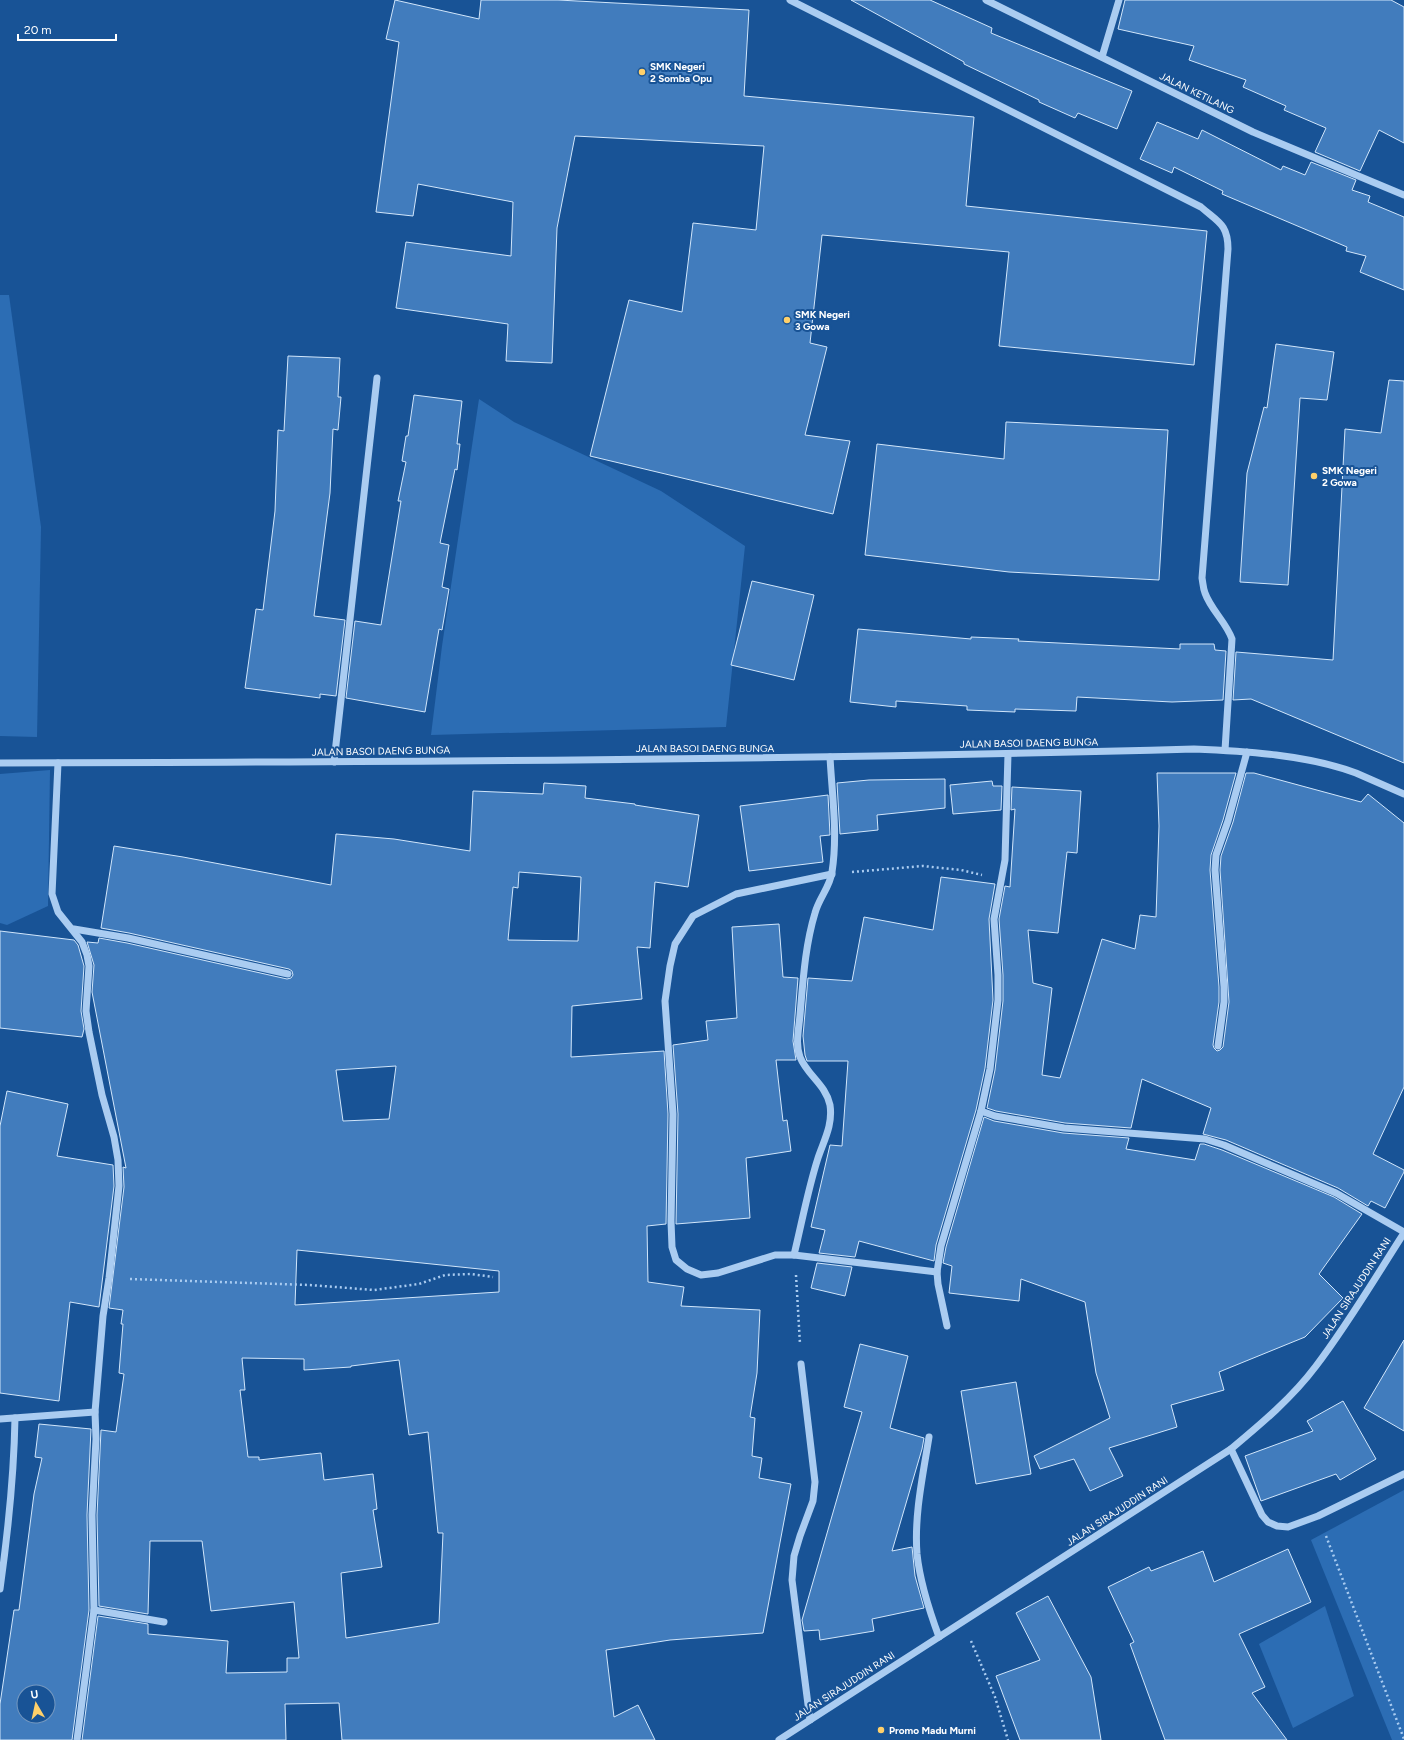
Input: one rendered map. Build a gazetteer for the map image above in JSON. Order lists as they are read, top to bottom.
{
  "streets": {
    "street": ["JALAN KETILANG", "JALAN BASOI DAENG BUNGA", "JALAN SIRAJUDDIN RANI"]
  },
  "places": [
    "SMK Negeri 2 Somba Opu",
    "SMK Negeri 3 Gowa",
    "SMK Negeri 2 Gowa",
    "Promo Madu Murni"
  ],
  "scale_bar": "20 m",
  "north": "top"
}
